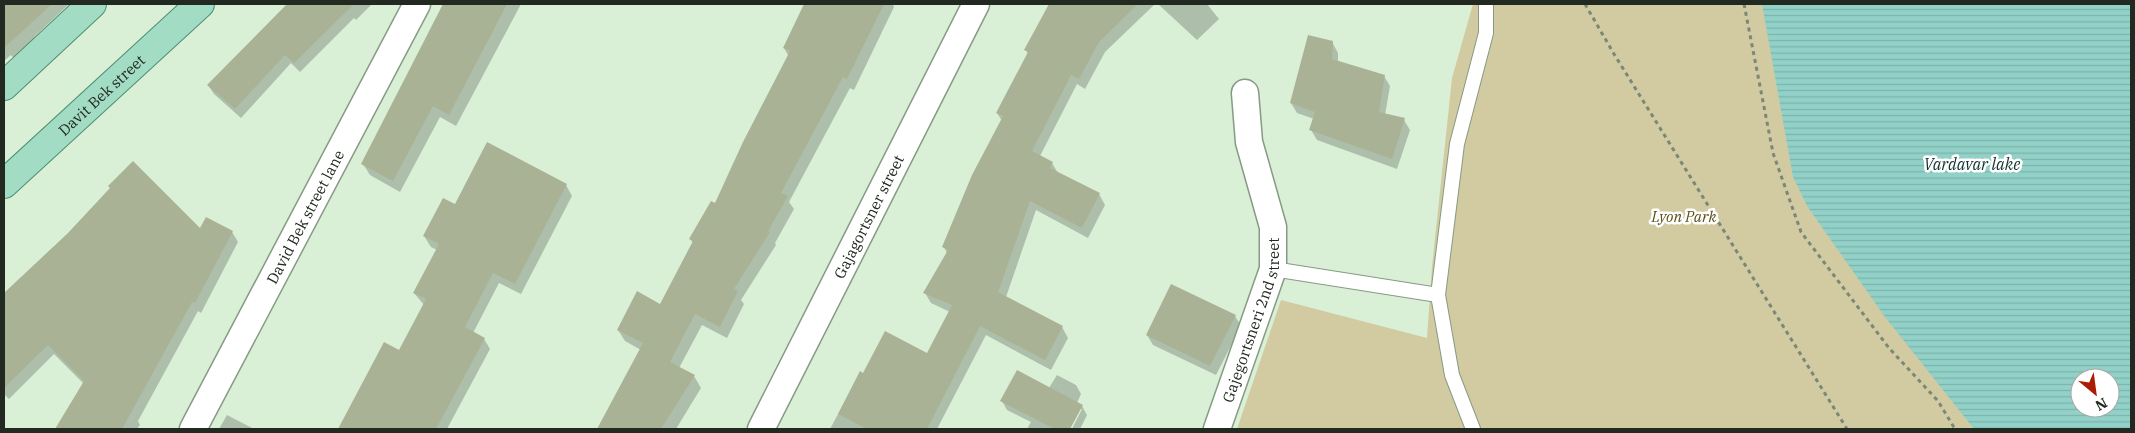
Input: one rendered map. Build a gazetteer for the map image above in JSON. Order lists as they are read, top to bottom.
{
  "streets": {
    "main road": ["Davit Bek street"],
    "street": ["David Bek street lane", "Gajagortsner street", "Gajegortsneri 2nd street"]
  },
  "water": ["Vardavar lake"],
  "parks": ["Lyon Park"],
  "north": "bottom right"
}
